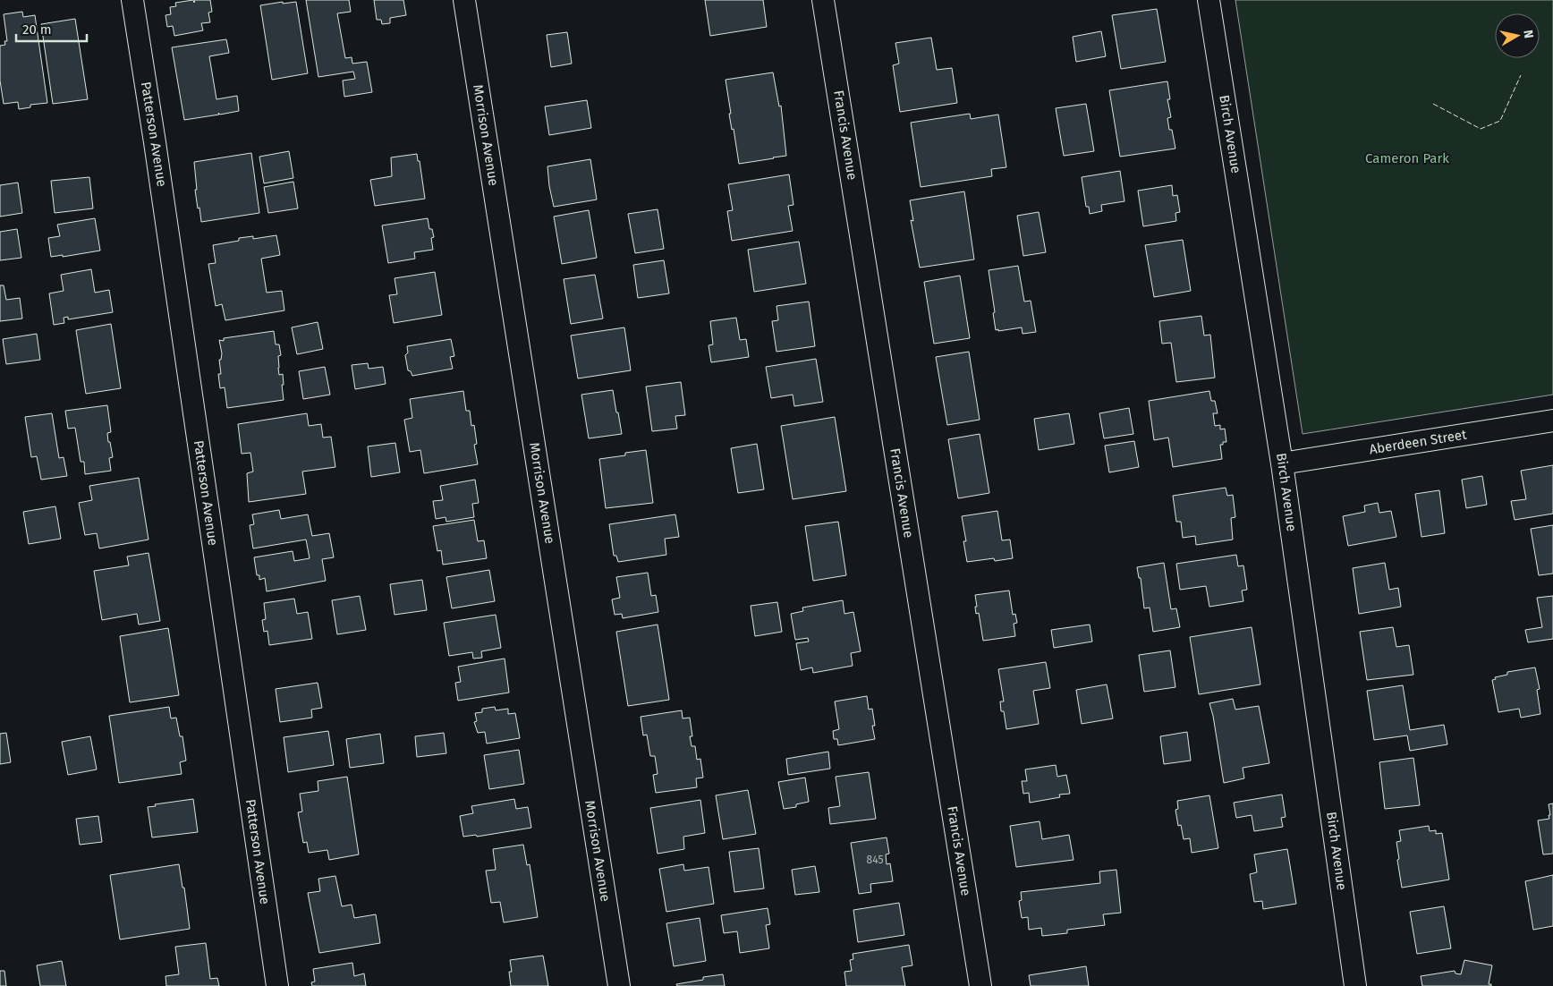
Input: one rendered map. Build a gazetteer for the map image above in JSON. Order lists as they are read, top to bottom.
{
  "streets": {
    "street": [
      "Patterson Avenue",
      "Birch Avenue",
      "Morrison Avenue",
      "Francis Avenue",
      "Aberdeen Street"
    ]
  },
  "crossings": [
    ["Birch Avenue", "Aberdeen Street"]
  ],
  "parks": ["Cameron Park"],
  "house_numbers": ["845"],
  "scale_bar": "20 m",
  "north": "right"
}
